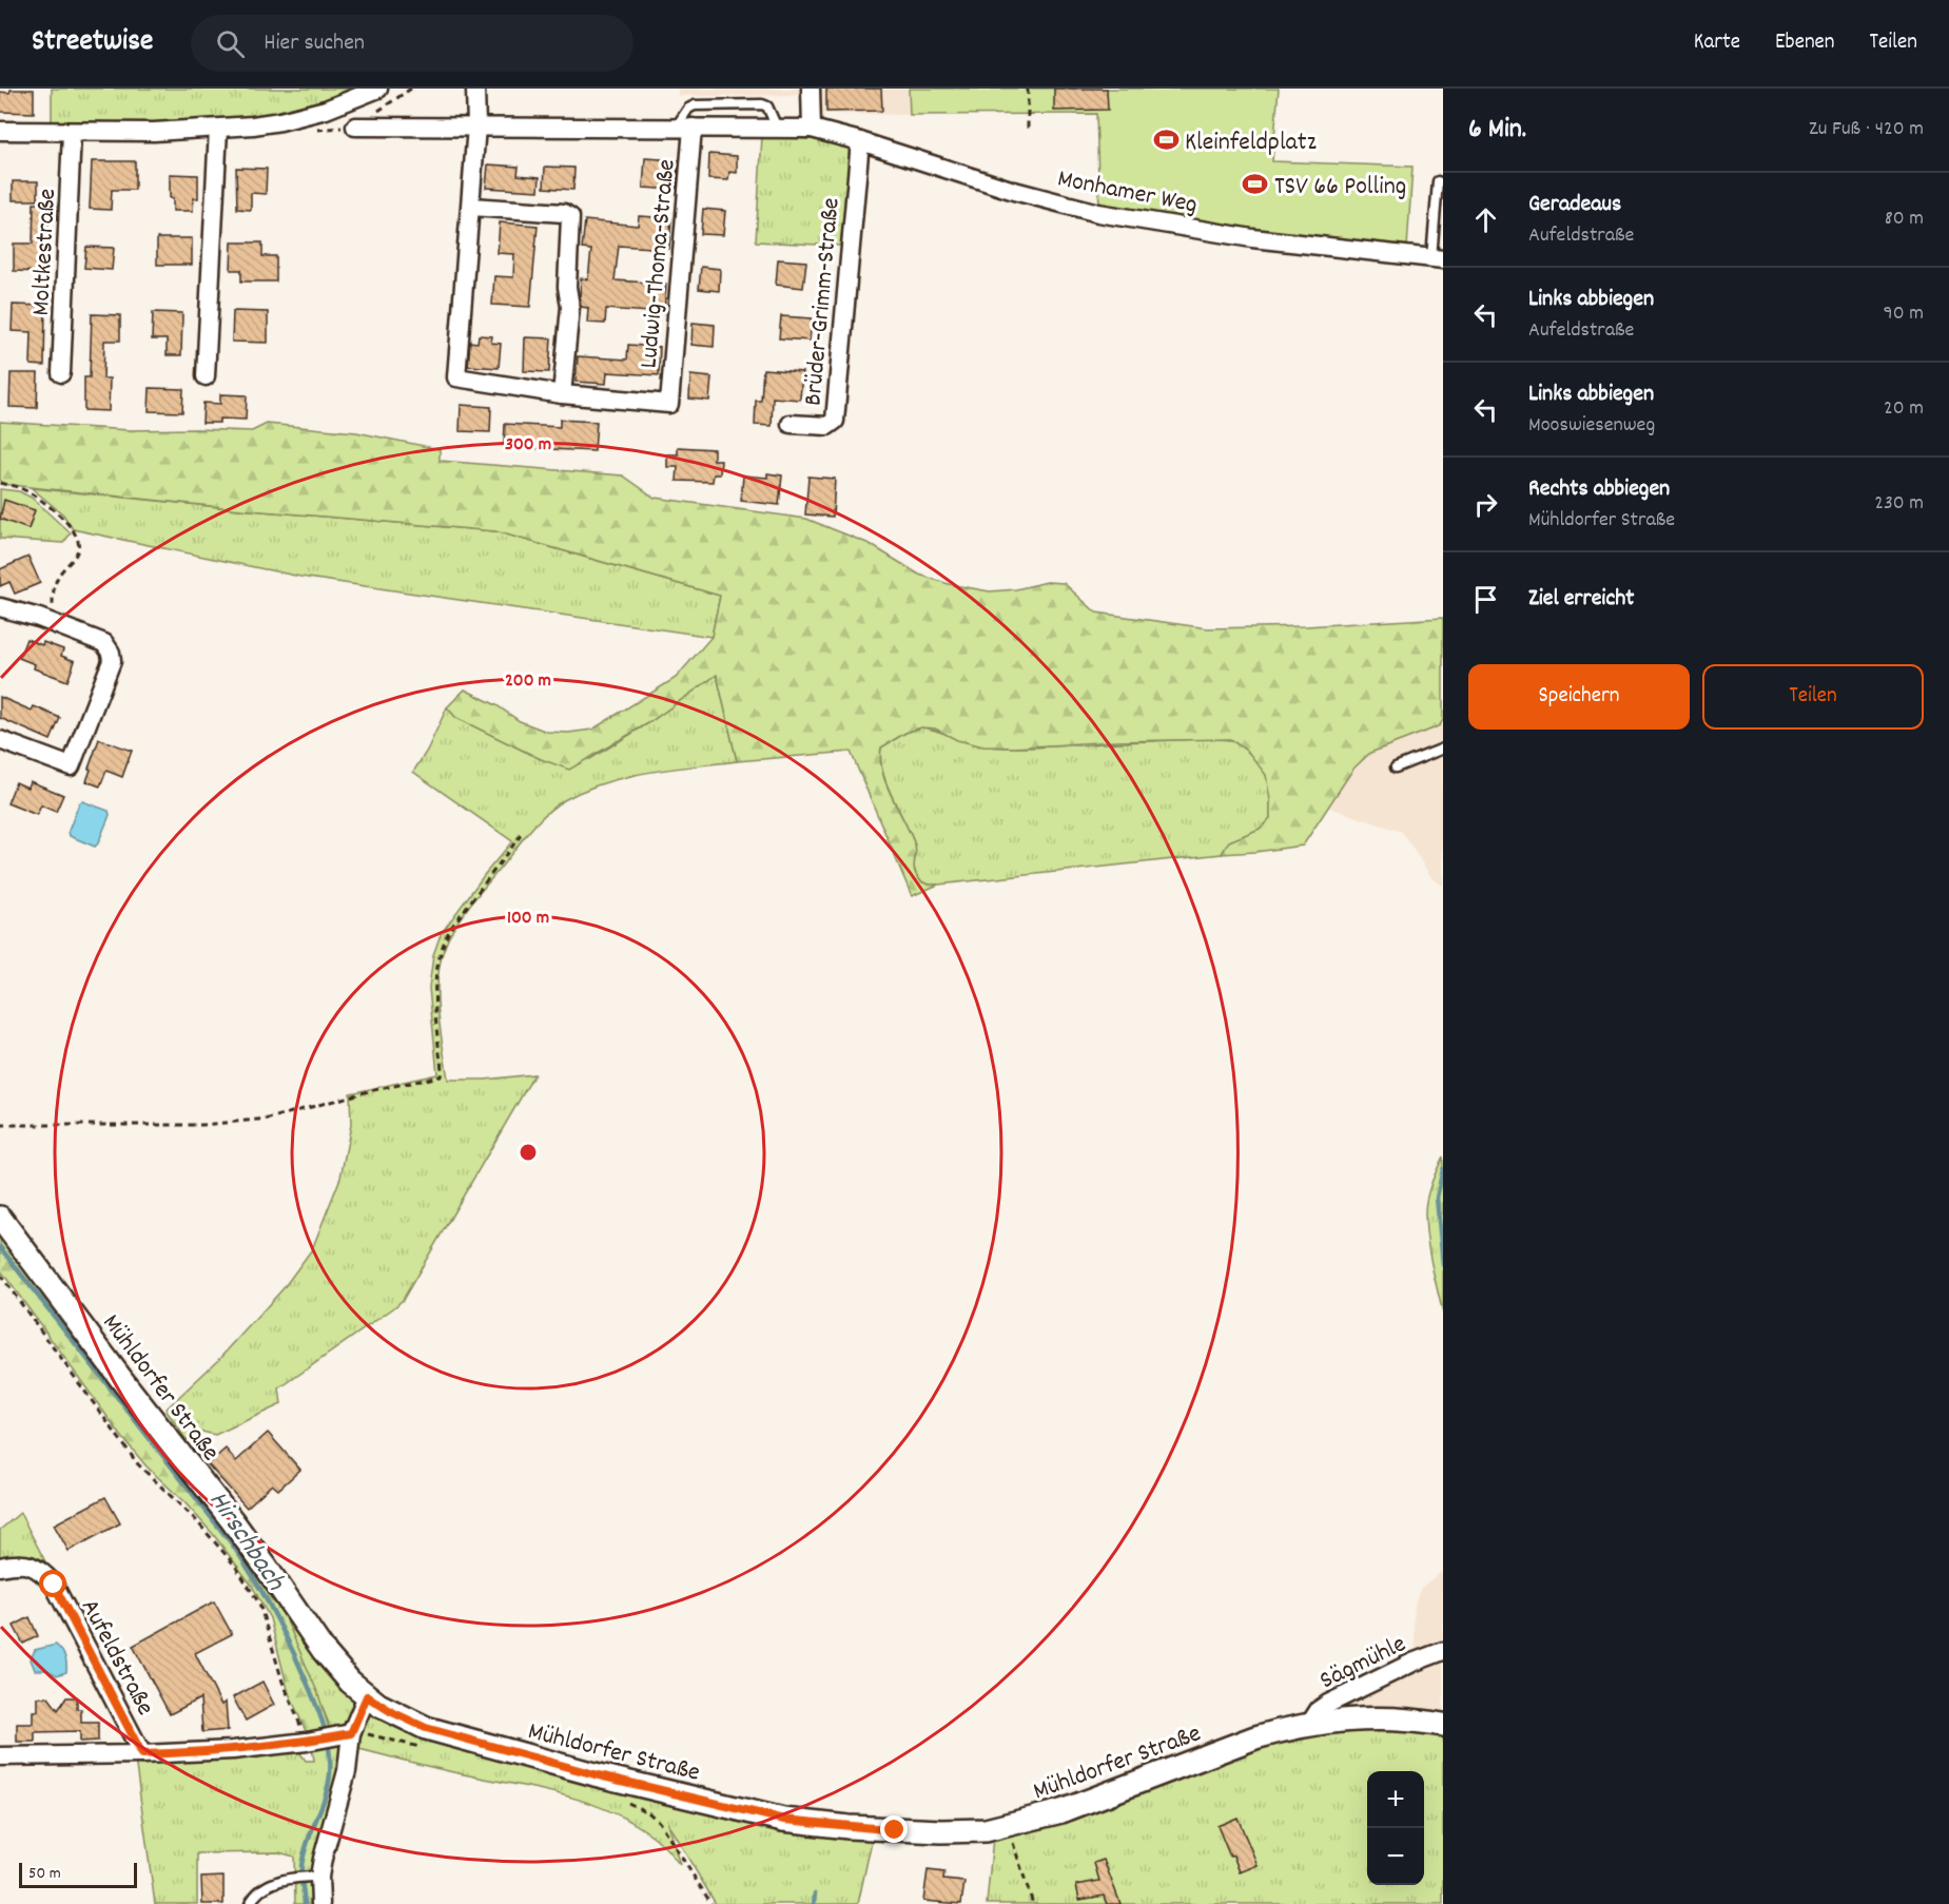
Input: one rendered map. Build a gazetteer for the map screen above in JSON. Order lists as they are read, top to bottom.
{
  "streets": {
    "street": [
      "Monhamer Weg",
      "Moltkestraße",
      "Ludwig-Thoma-Straße",
      "Brüder-Grimm-Straße",
      "Mühldorfer Straße",
      "Aufeldstraße",
      "Sägmühle"
    ]
  },
  "crossings": [
    ["Monhamer Weg", "Ludwig-Thoma-Straße"],
    ["Monhamer Weg", "Brüder-Grimm-Straße"],
    ["Mühldorfer Straße", "Sägmühle"]
  ],
  "water": ["Hirschbach"],
  "places": {
    "sports": ["Kleinfeldplatz", "TSV 66 Polling"]
  },
  "scale_bar": "50 m",
  "page": {
    "header": "Streetwise",
    "search": "Hier suchen",
    "nav": ["Karte", "Ebenen", "Teilen"],
    "heading": ["6 Min.", "Zu Fuß · 420 m"],
    "list": [
      ["Geradeaus", "Aufeldstraße", "80 m"],
      ["Links abbiegen", "Aufeldstraße", "90 m"],
      ["Links abbiegen", "Mooswiesenweg", "20 m"],
      ["Rechts abbiegen", "Mühldorfer Straße", "230 m"],
      "Ziel erreicht"
    ],
    "buttons": ["Speichern", "Teilen"],
    "map_buttons": ["+", "−"],
    "scale": "50 m"
  },
  "rings": ["300 m", "200 m", "100 m"]
}
